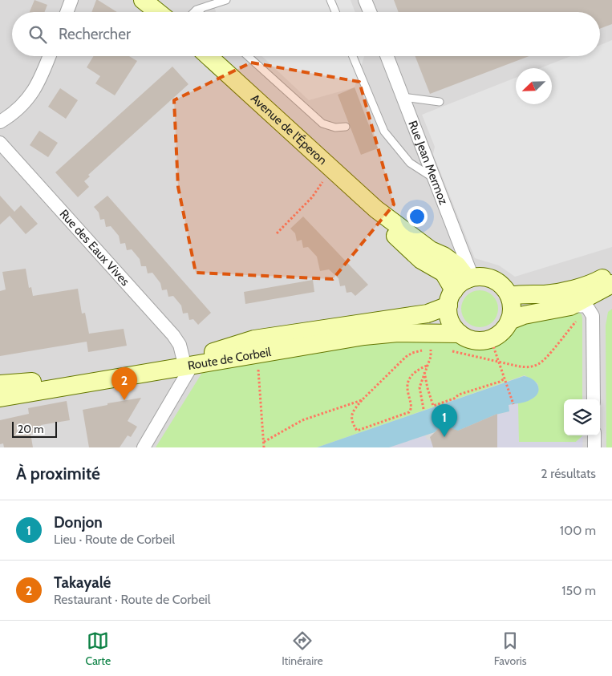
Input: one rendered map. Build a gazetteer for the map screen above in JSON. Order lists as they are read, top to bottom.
{
  "streets": {
    "main road": ["Avenue de l'Éperon", "Route de Corbeil"],
    "street": ["Rue Jean Mermoz", "Rue des Eaux Vives"]
  },
  "crossings": [
    ["Avenue de l'Éperon", "Rue Jean Mermoz"],
    ["Avenue de l'Éperon", "Route de Corbeil"],
    ["Rue Jean Mermoz", "Route de Corbeil"],
    ["Rue des Eaux Vives", "Route de Corbeil"]
  ],
  "scale_bar": "20 m",
  "north": "bottom left",
  "page": {
    "search": "Rechercher",
    "pins": ["2", "1"],
    "scale": "20 m",
    "heading": ["À proximité", "2 résultats"],
    "list": [
      {
        "mark": "1",
        "name": "Donjon",
        "note": "Lieu · Route de Corbeil",
        "value": "100 m"
      },
      {
        "mark": "2",
        "name": "Takayalé",
        "note": "Restaurant · Route de Corbeil",
        "value": "150 m"
      }
    ],
    "nav": ["Carte", "Itinéraire", "Favoris"]
  }
}
